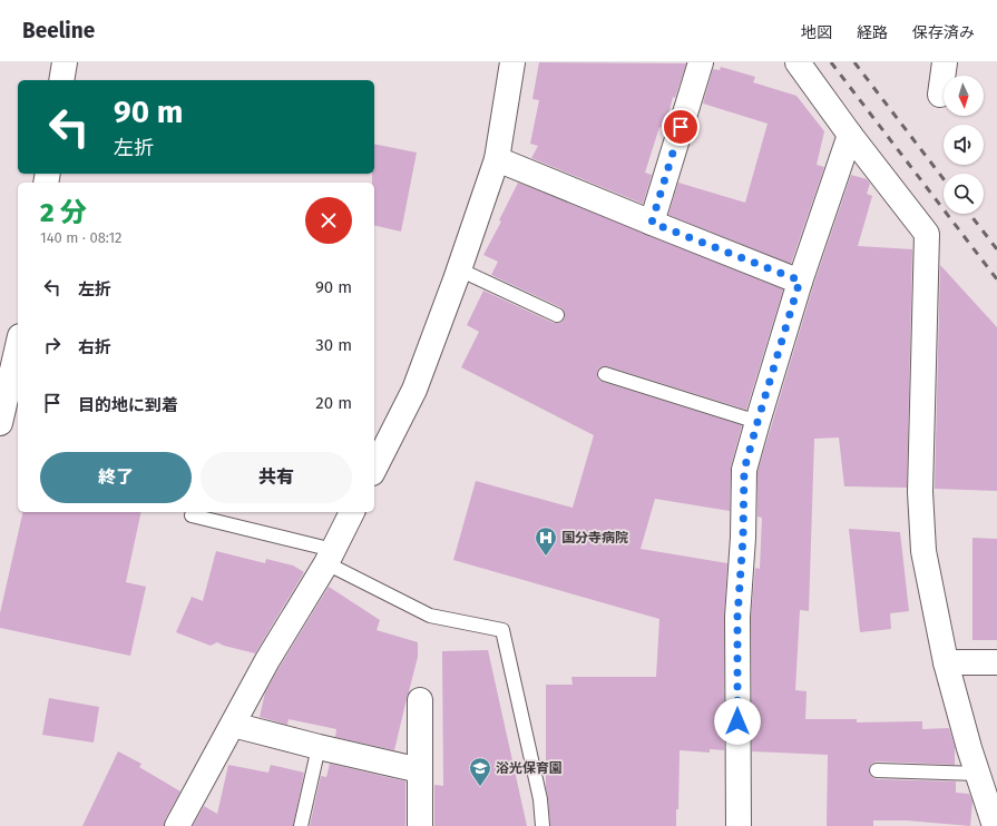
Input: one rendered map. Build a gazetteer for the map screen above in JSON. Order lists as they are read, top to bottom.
{
  "places": {
    "hospital": ["国分寺病院"],
    "school or university": ["浴光保育園"]
  },
  "north": "bottom",
  "page": {
    "header": "Beeline",
    "nav": ["地図", "経路", "保存済み"],
    "turn": ["90 m", "左折"],
    "heading": ["2 分", "140 m · 08:12"],
    "list": [
      {
        "name": "左折",
        "value": "90 m"
      },
      {
        "name": "右折",
        "value": "30 m"
      },
      {
        "name": "目的地に到着",
        "value": "20 m"
      }
    ],
    "buttons": ["終了", "共有"]
  }
}
